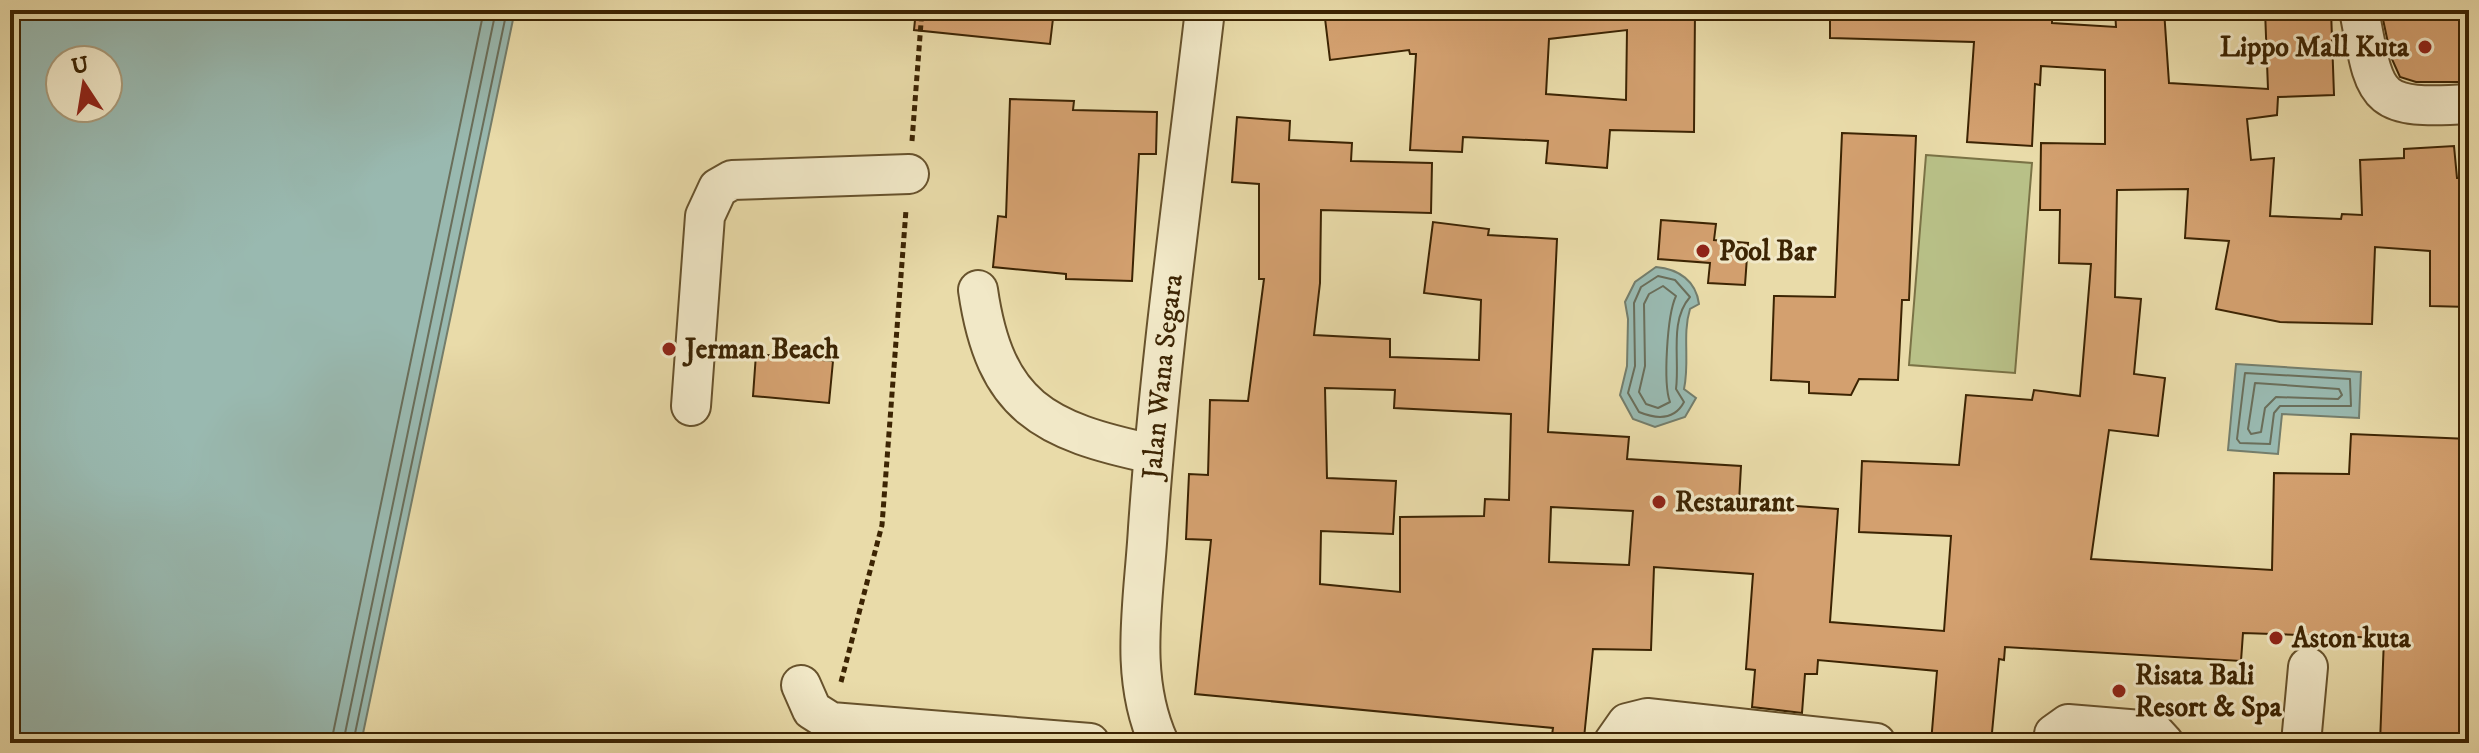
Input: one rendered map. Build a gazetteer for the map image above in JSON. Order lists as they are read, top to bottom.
{
  "streets": {
    "street": ["Jalan Wana Segara"]
  },
  "places": [
    "Lippo Mall Kuta",
    "Pool Bar",
    "Jerman Beach",
    "Restaurant",
    "Aston kuta",
    "Risata Bali Resort & Spa"
  ],
  "north": "top"
}
